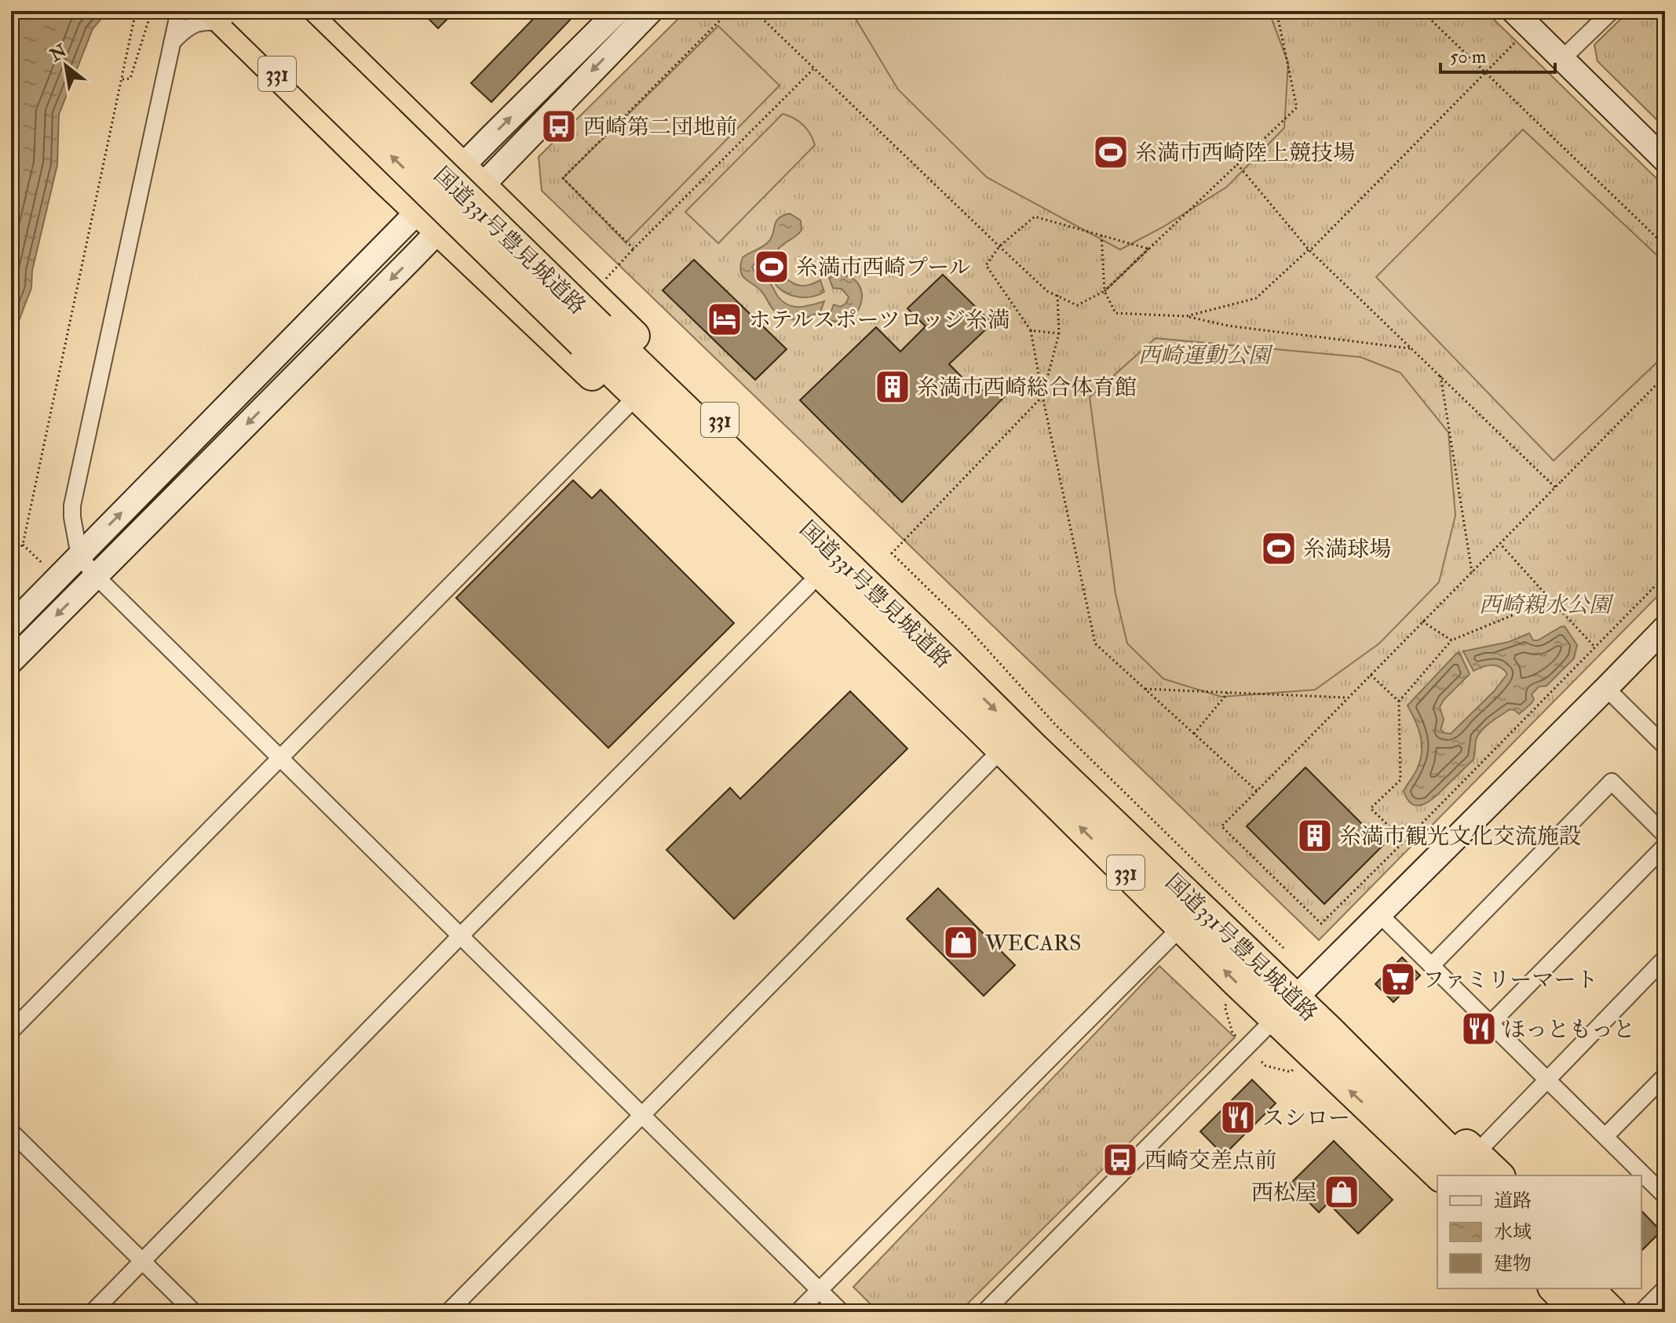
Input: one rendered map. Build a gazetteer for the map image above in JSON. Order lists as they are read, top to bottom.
{
  "streets": {
    "highway": ["331", "国道331号豊見城道路"]
  },
  "crossings": [
    ["331", "国道331号豊見城道路"]
  ],
  "parks": ["西崎運動公園", "西崎親水公園"],
  "places": {
    "bus stop": ["西崎第二団地前", "西崎交差点前"],
    "sports": ["糸満市西崎陸上競技場", "糸満市西崎プール", "糸満球場"],
    "hotel": ["ホテルスポーツロッジ糸満"],
    "building": ["糸満市西崎総合体育館", "糸満市観光文化交流施設"],
    "shop": ["WECARS", "西松屋"],
    "supermarket": ["ファミリーマート"],
    "restaurant": ["ほっともっと", "スシロー"]
  },
  "legend": ["道路", "水域", "建物"],
  "scale_bar": "50 m",
  "north": "top left"
}
